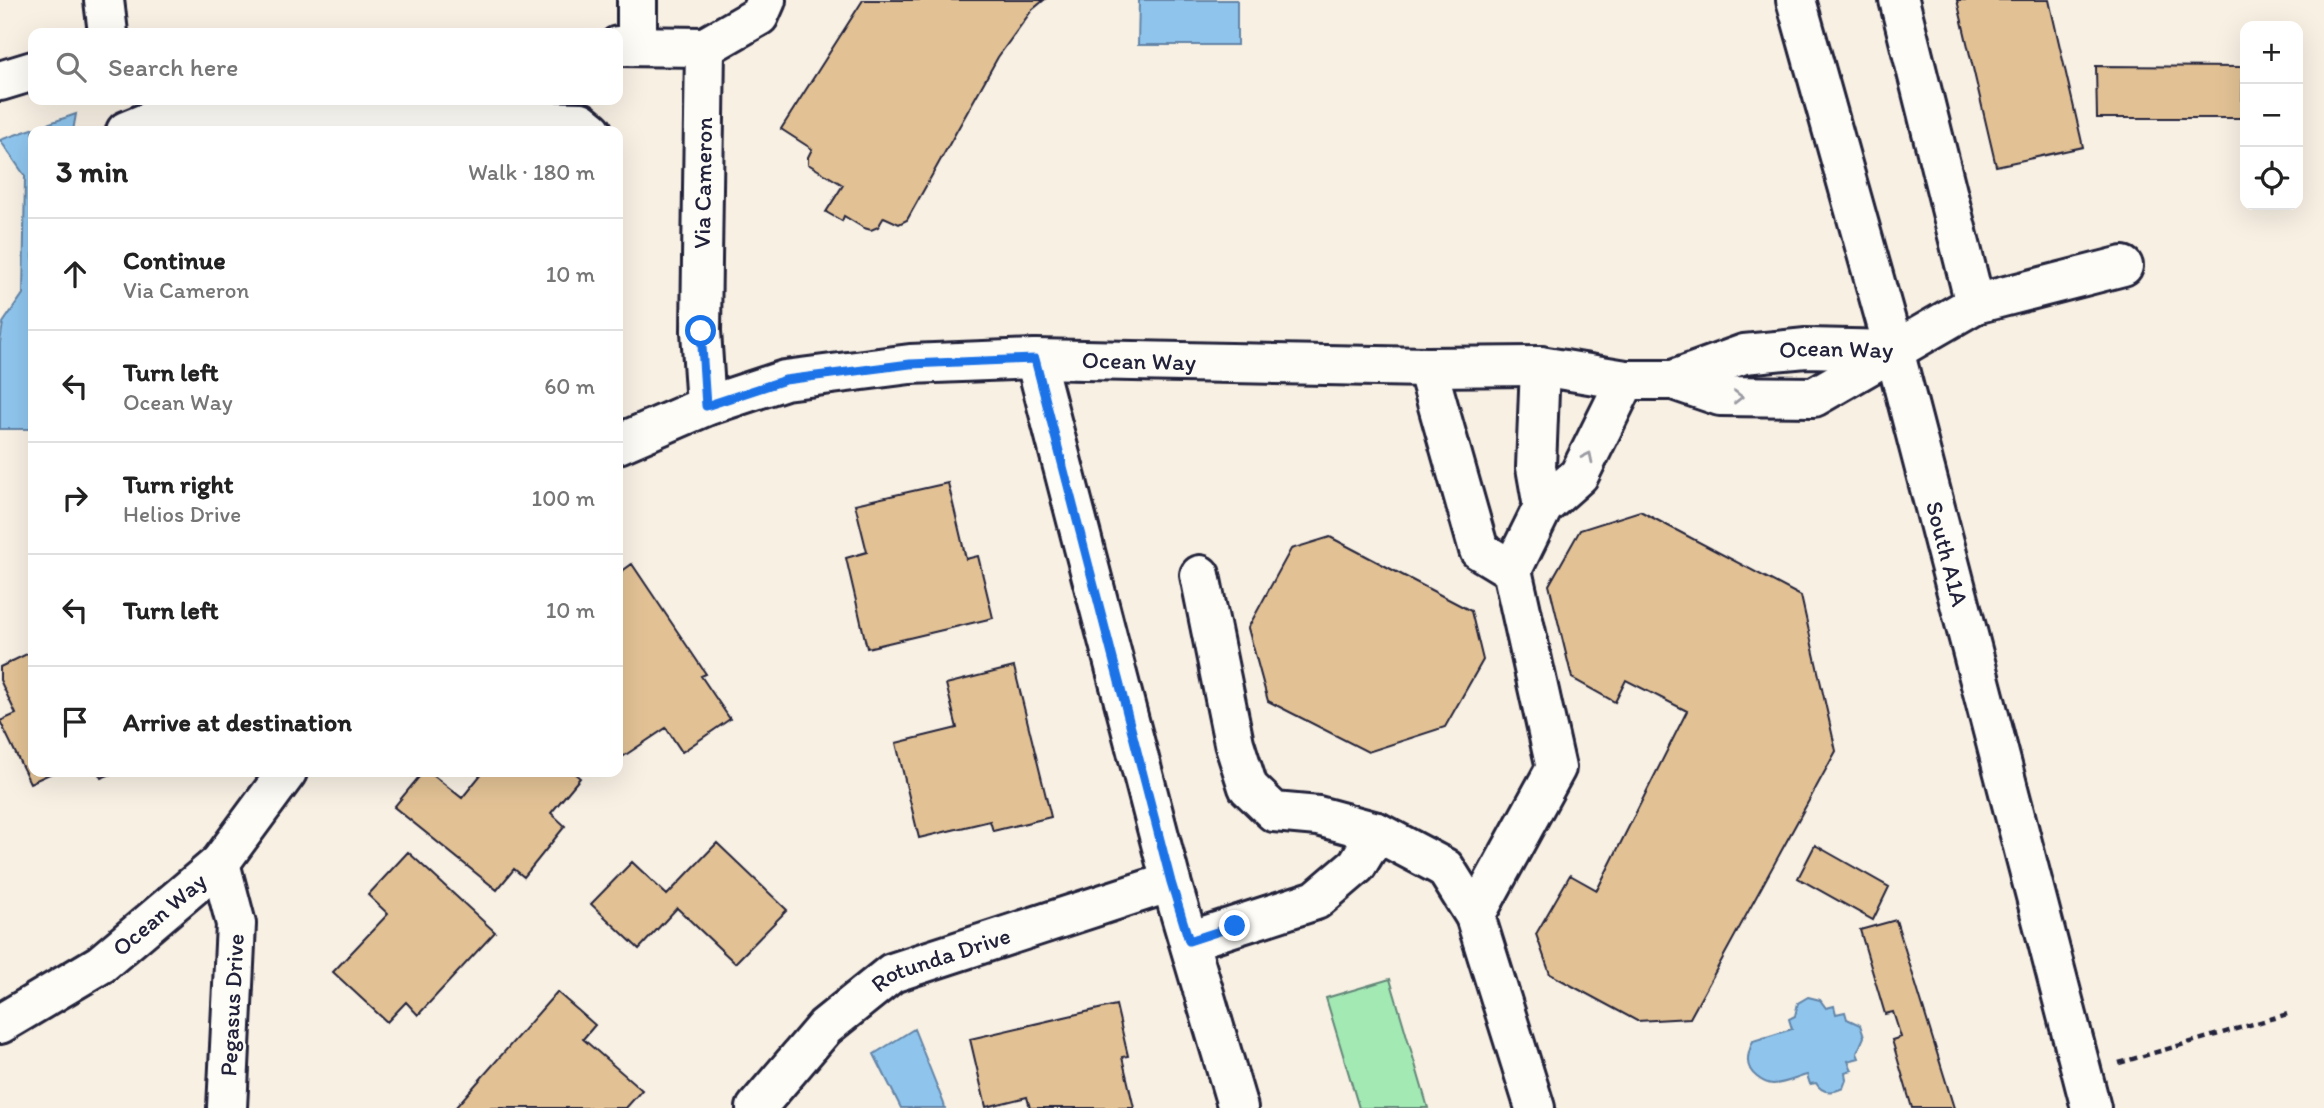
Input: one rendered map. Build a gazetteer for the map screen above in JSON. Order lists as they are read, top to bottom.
{
  "streets": {
    "street": [
      "Via Cameron",
      "Ocean Way",
      "South A1A",
      "Rotunda Drive",
      "Pegasus Drive"
    ]
  },
  "crossings": [
    ["Via Cameron", "Ocean Way"],
    ["Ocean Way", "South A1A"],
    ["Ocean Way", "Pegasus Drive"]
  ],
  "page": {
    "map_buttons": ["+", "−"],
    "search": "Search here",
    "heading": ["3 min", "Walk · 180 m"],
    "list": [
      ["Continue", "Via Cameron", "10 m"],
      ["Turn left", "Ocean Way", "60 m"],
      ["Turn right", "Helios Drive", "100 m"],
      ["Turn left", "10 m"],
      "Arrive at destination"
    ]
  }
}
